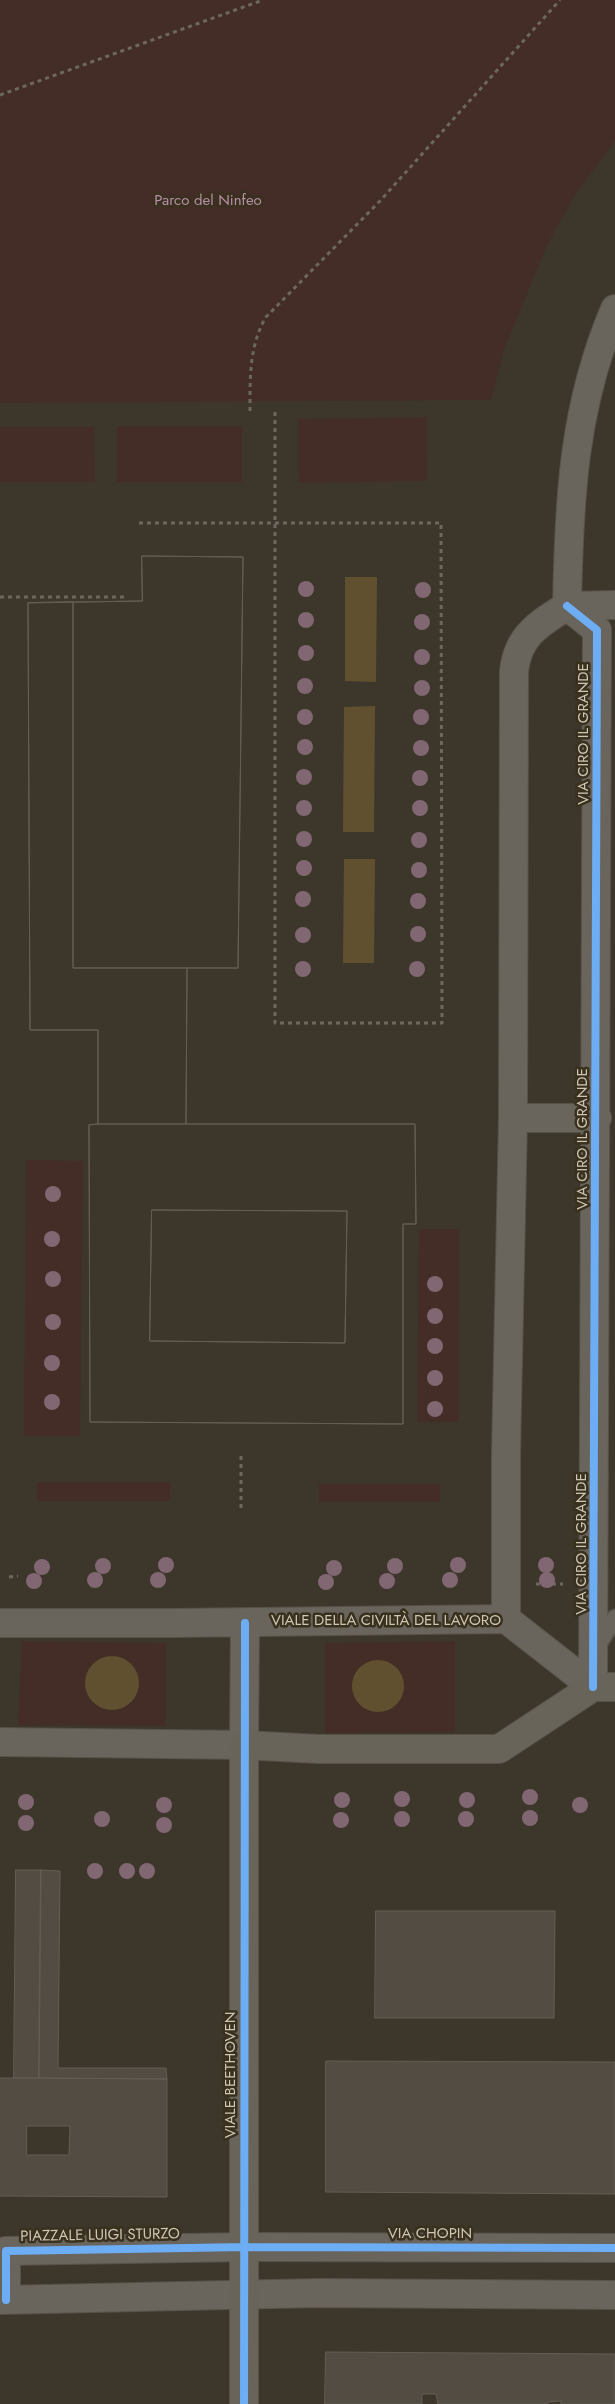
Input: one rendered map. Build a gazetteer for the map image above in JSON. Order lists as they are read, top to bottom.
{
  "streets": {
    "street": [
      "VIA CIRO IL GRANDE",
      "VIALE DELLA CIVILTÀ DEL LAVORO",
      "VIALE BEETHOVEN",
      "VIA CHOPIN",
      "PIAZZALE LUIGI STURZO"
    ]
  },
  "crossings": [
    ["VIA CIRO IL GRANDE", "VIALE DELLA CIVILTÀ DEL LAVORO"],
    ["VIALE BEETHOVEN", "VIA CHOPIN"],
    ["VIALE BEETHOVEN", "PIAZZALE LUIGI STURZO"],
    ["VIA CHOPIN", "PIAZZALE LUIGI STURZO"]
  ],
  "parks": ["Parco del Ninfeo"]
}
